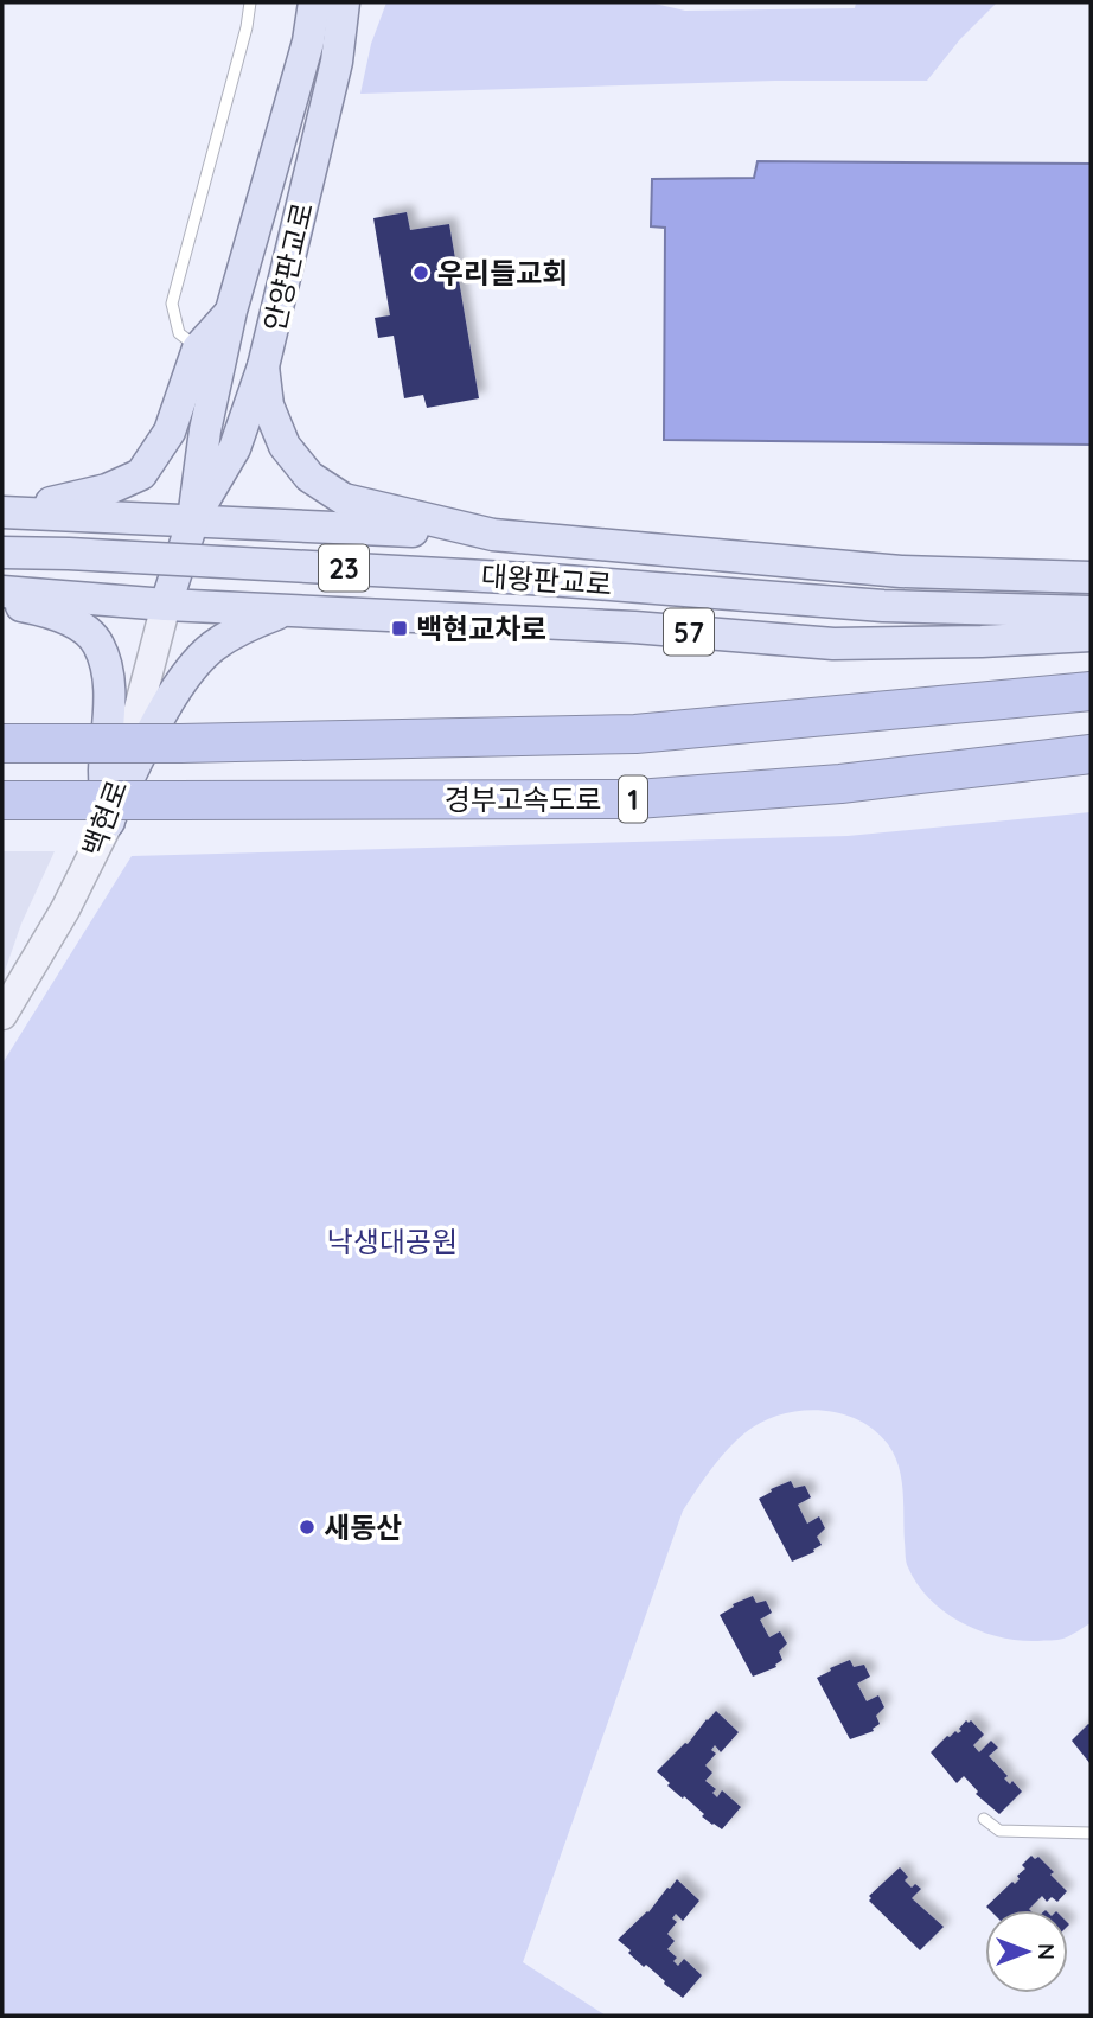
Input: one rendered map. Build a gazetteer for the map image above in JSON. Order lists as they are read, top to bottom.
{
  "streets": {
    "highway": ["경부고속도로", "1"],
    "main road": [
      "안양판교로",
      "23",
      "대왕판교로",
      "57",
      "백현로"
    ]
  },
  "crossings": [
    ["안양판교로", "대왕판교로"],
    ["안양판교로", "57"],
    ["안양판교로", "백현로"],
    ["57", "백현로"]
  ],
  "parks": ["낙생대공원"],
  "places": {
    "other": ["우리들교회", "새동산"],
    "transit": ["백현교차로"]
  },
  "north": "right"
}
